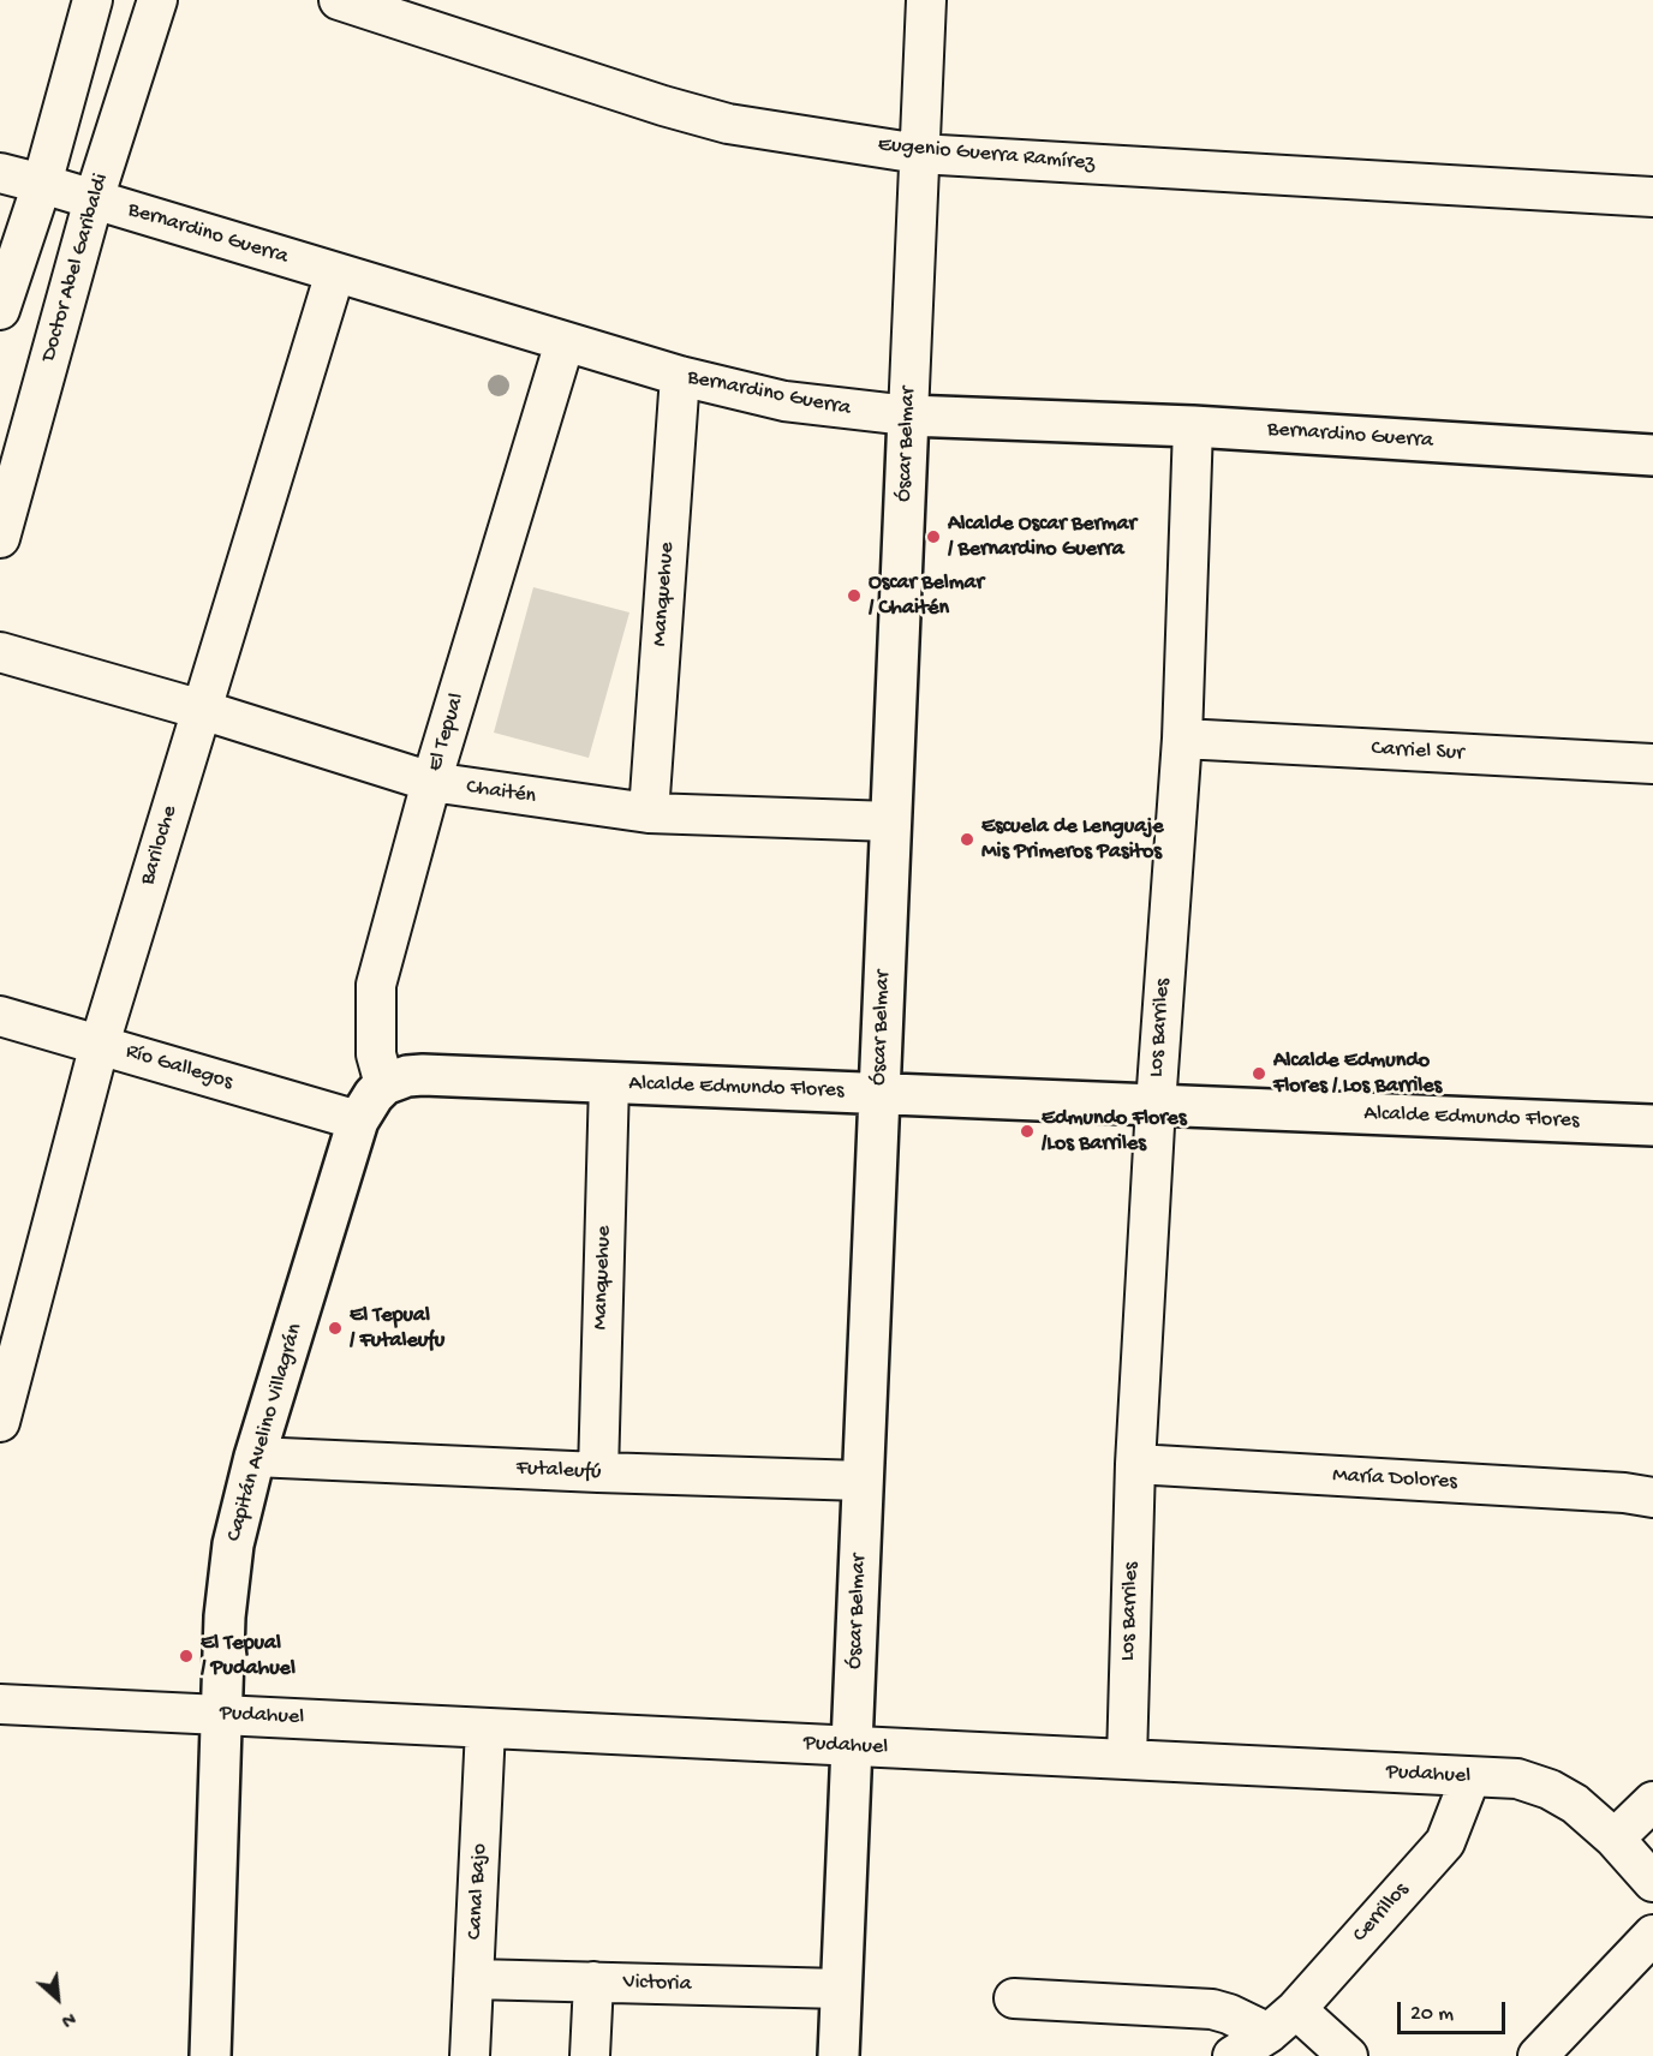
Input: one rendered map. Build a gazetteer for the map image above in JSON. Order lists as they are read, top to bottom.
{
  "streets": {
    "street": [
      "Eugenio Guerra Ramírez",
      "Bernardino Guerra",
      "Doctor Abel Garibaldi",
      "Óscar Belmar",
      "Manquehue",
      "El Tepual",
      "Carriel Sur",
      "Chaitén",
      "Bariloche",
      "Los Barriles",
      "Río Gallegos",
      "Alcalde Edmundo Flores",
      "Capitán Avelino Villagrán",
      "Futaleufú",
      "María Dolores",
      "Pudahuel",
      "Canal Bajo",
      "Cerrillos",
      "Victoria"
    ]
  },
  "crossings": [
    ["Eugenio Guerra Ramírez", "Óscar Belmar"],
    ["Bernardino Guerra", "Doctor Abel Garibaldi"],
    ["Bernardino Guerra", "Óscar Belmar"],
    ["Bernardino Guerra", "Manquehue"],
    ["Bernardino Guerra", "El Tepual"],
    ["Bernardino Guerra", "Bariloche"],
    ["Bernardino Guerra", "Los Barriles"],
    ["Óscar Belmar", "Chaitén"],
    ["Óscar Belmar", "Alcalde Edmundo Flores"],
    ["Óscar Belmar", "Futaleufú"],
    ["Óscar Belmar", "Pudahuel"],
    ["Óscar Belmar", "Victoria"],
    ["Manquehue", "Chaitén"],
    ["Manquehue", "Alcalde Edmundo Flores"],
    ["Manquehue", "Futaleufú"],
    ["El Tepual", "Chaitén"],
    ["El Tepual", "Alcalde Edmundo Flores"],
    ["Carriel Sur", "Los Barriles"],
    ["Chaitén", "Bariloche"],
    ["Bariloche", "Río Gallegos"],
    ["Los Barriles", "Alcalde Edmundo Flores"],
    ["Los Barriles", "María Dolores"],
    ["Los Barriles", "Pudahuel"],
    ["Río Gallegos", "Capitán Avelino Villagrán"],
    ["Capitán Avelino Villagrán", "Futaleufú"],
    ["Capitán Avelino Villagrán", "Pudahuel"],
    ["Pudahuel", "Canal Bajo"],
    ["Pudahuel", "Cerrillos"],
    ["Canal Bajo", "Victoria"]
  ],
  "places": [
    "Alcalde Oscar Bermar / Bernardino Guerra",
    "Oscar Belmar / Chaitén",
    "Escuela de Lenguaje Mis Primeros Pasitos",
    "Alcalde Edmundo Flores / Los Barriles",
    "Edmundo Flores /Los Barriles",
    "El Tepual / Futaleufu",
    "El Tepual / Pudahuel"
  ],
  "scale_bar": "20 m",
  "north": "bottom right"
}
